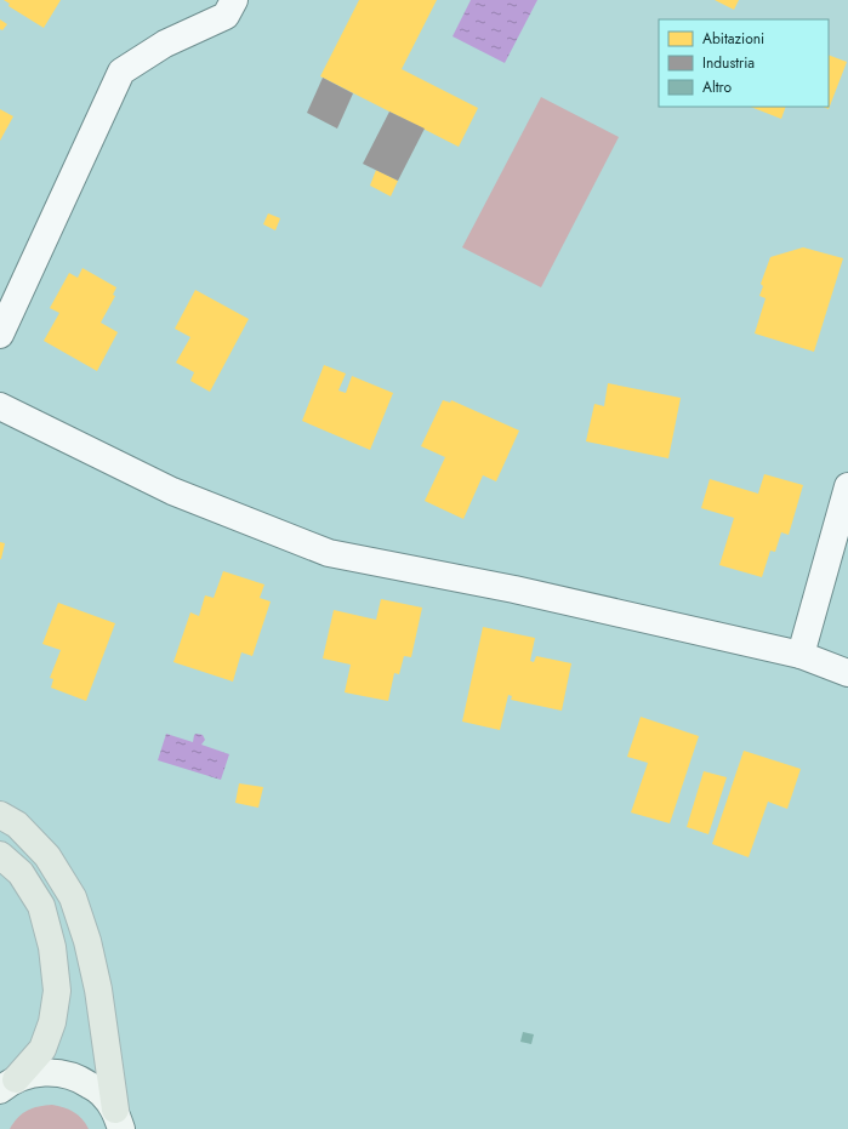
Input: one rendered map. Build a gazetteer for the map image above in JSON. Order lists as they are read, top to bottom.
{
  "legend": ["Abitazioni", "Industria", "Altro"]
}
